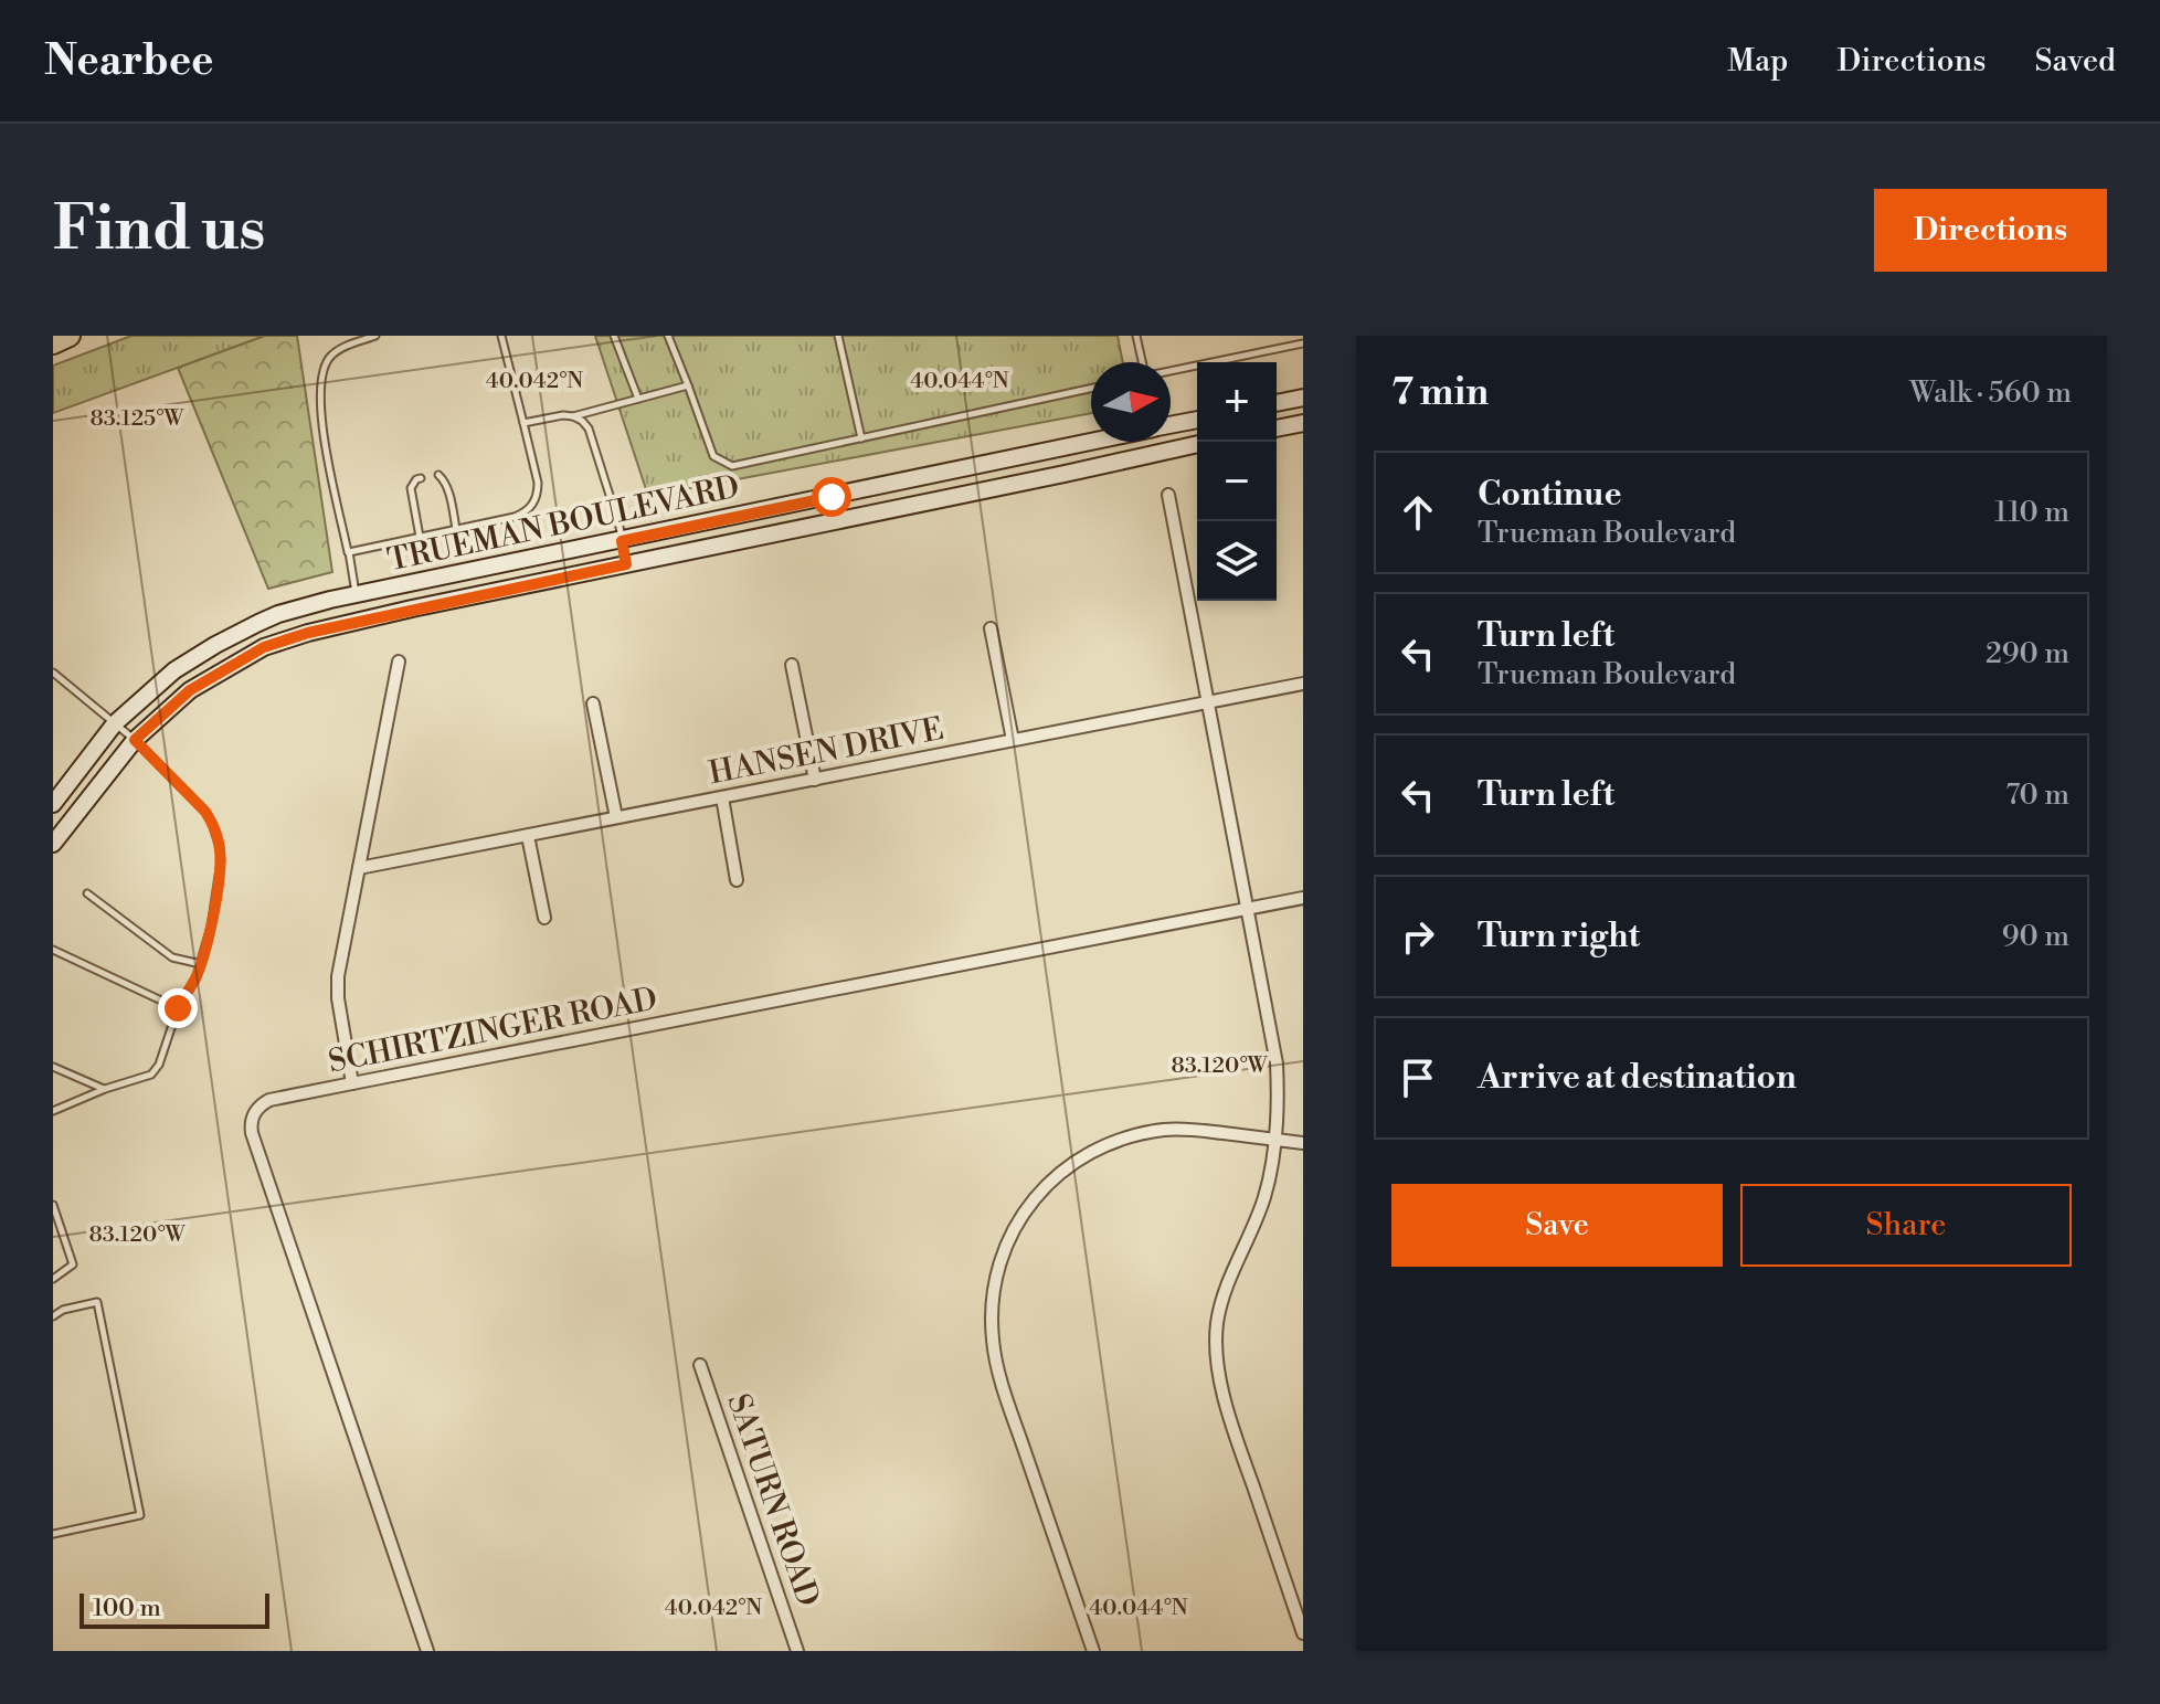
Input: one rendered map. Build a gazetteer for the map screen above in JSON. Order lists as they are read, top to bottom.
{
  "streets": {
    "main road": ["TRUEMAN BOULEVARD"],
    "street": ["HANSEN DRIVE", "SCHIRTZINGER ROAD", "SATURN ROAD"]
  },
  "scale_bar": "100 m",
  "north": "right",
  "page": {
    "header": "Nearbee",
    "nav": ["Map", "Directions", "Saved"],
    "buttons": [
      "Directions",
      ["Save", "Share"]
    ],
    "title": "Find us",
    "heading": ["7 min", "Walk · 560 m"],
    "map_buttons": ["+", "−"],
    "list": [
      ["Continue", "Trueman Boulevard", "110 m"],
      ["Turn left", "Trueman Boulevard", "290 m"],
      ["Turn left", "70 m"],
      ["Turn right", "90 m"],
      "Arrive at destination"
    ],
    "scale": "100 m"
  },
  "coordinates": [
    "40.042°N",
    "40.044°N",
    "83.125°W",
    "83.120°W"
  ]
}
